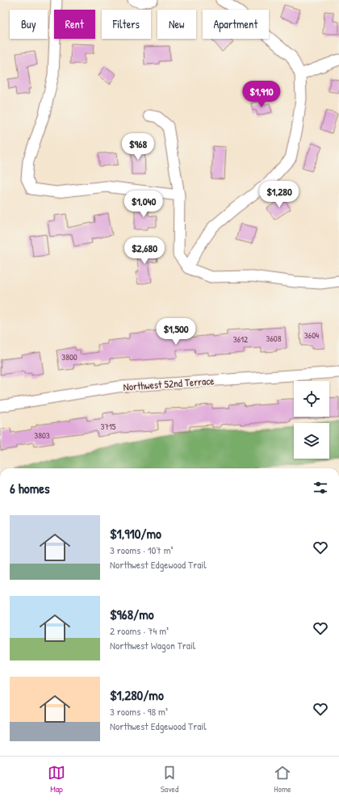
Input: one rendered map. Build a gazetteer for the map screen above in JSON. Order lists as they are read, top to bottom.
{
  "streets": {
    "street": ["Northwest 52nd Terrace"]
  },
  "house_numbers": [
    "3604",
    "3608",
    "3612",
    "3800",
    "3715",
    "3803"
  ],
  "page": {
    "chip": [
      "Buy",
      "Rent",
      "Filters",
      "New",
      "Apartment"
    ],
    "price": [
      "$1,910",
      "$968",
      "$1,280",
      "$1,040",
      "$2,680",
      "$1,500"
    ],
    "heading": "6 homes",
    "list": [
      {
        "name": "$1,910/mo",
        "note": "3 rooms · 107 m² · Northwest Edgewood Trail"
      },
      {
        "name": "$968/mo",
        "note": "2 rooms · 74 m² · Northwest Wagon Trail"
      },
      {
        "name": "$1,280/mo",
        "note": "3 rooms · 98 m² · Northwest Edgewood Trail"
      }
    ],
    "tabs": ["Map", "Saved", "Home"]
  }
}
